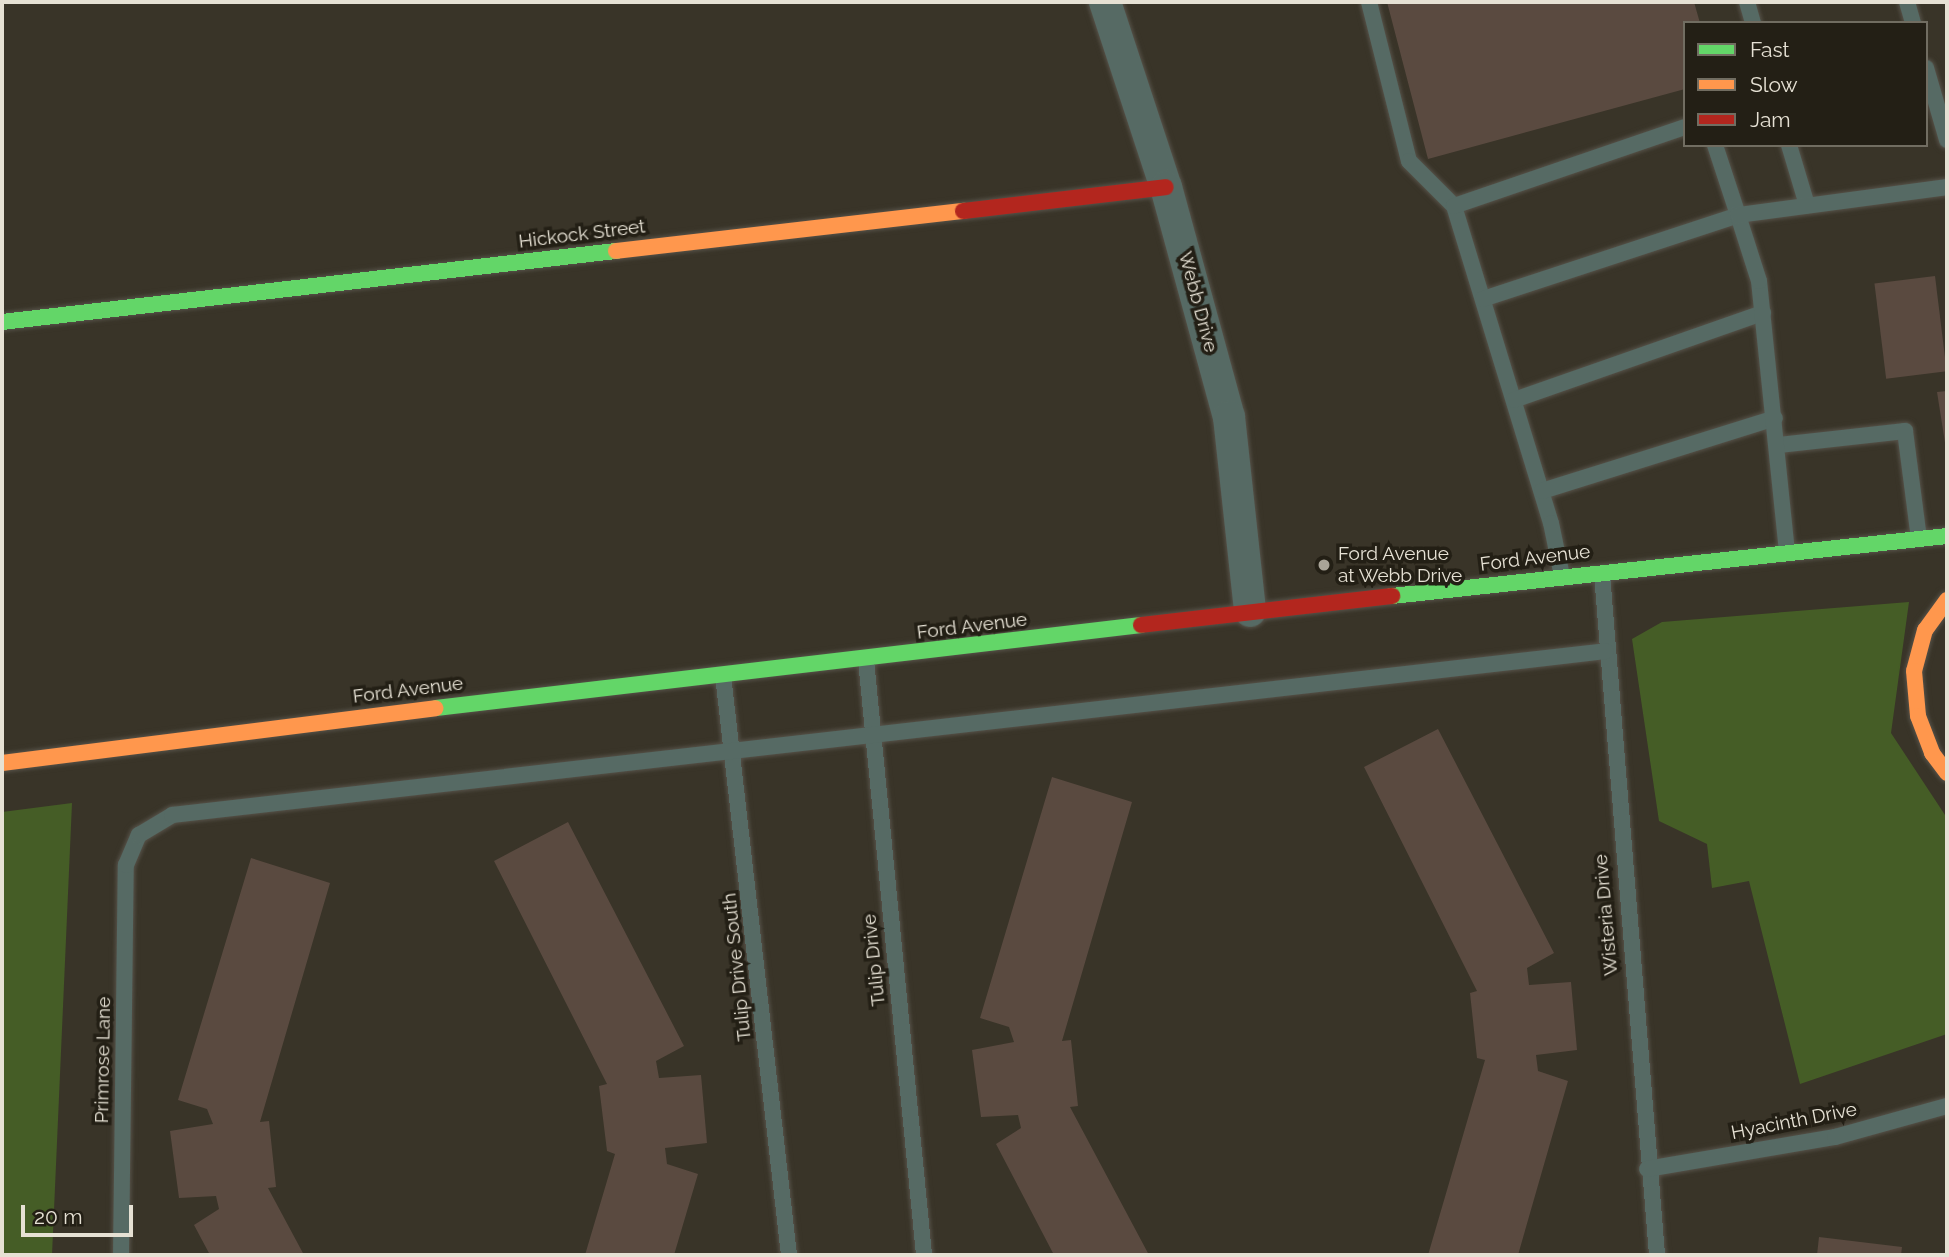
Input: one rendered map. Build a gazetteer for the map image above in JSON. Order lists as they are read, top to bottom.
{
  "streets": {
    "main road": ["Hickock Street", "Ford Avenue"],
    "street": ["Webb Drive"],
    "lane": [
      "Wisteria Drive",
      "Tulip Drive",
      "Tulip Drive South",
      "Primrose Lane",
      "Hyacinth Drive"
    ]
  },
  "crossings": [
    ["Hickock Street", "Webb Drive"],
    ["Webb Drive", "Ford Avenue"],
    ["Ford Avenue", "Wisteria Drive"],
    ["Ford Avenue", "Tulip Drive"],
    ["Ford Avenue", "Tulip Drive South"],
    ["Wisteria Drive", "Hyacinth Drive"],
    ["Tulip Drive South", "Primrose Lane"]
  ],
  "places": ["Ford Avenue at Webb Drive"],
  "legend": ["Fast", "Slow", "Jam"],
  "scale_bar": "20 m"
}
